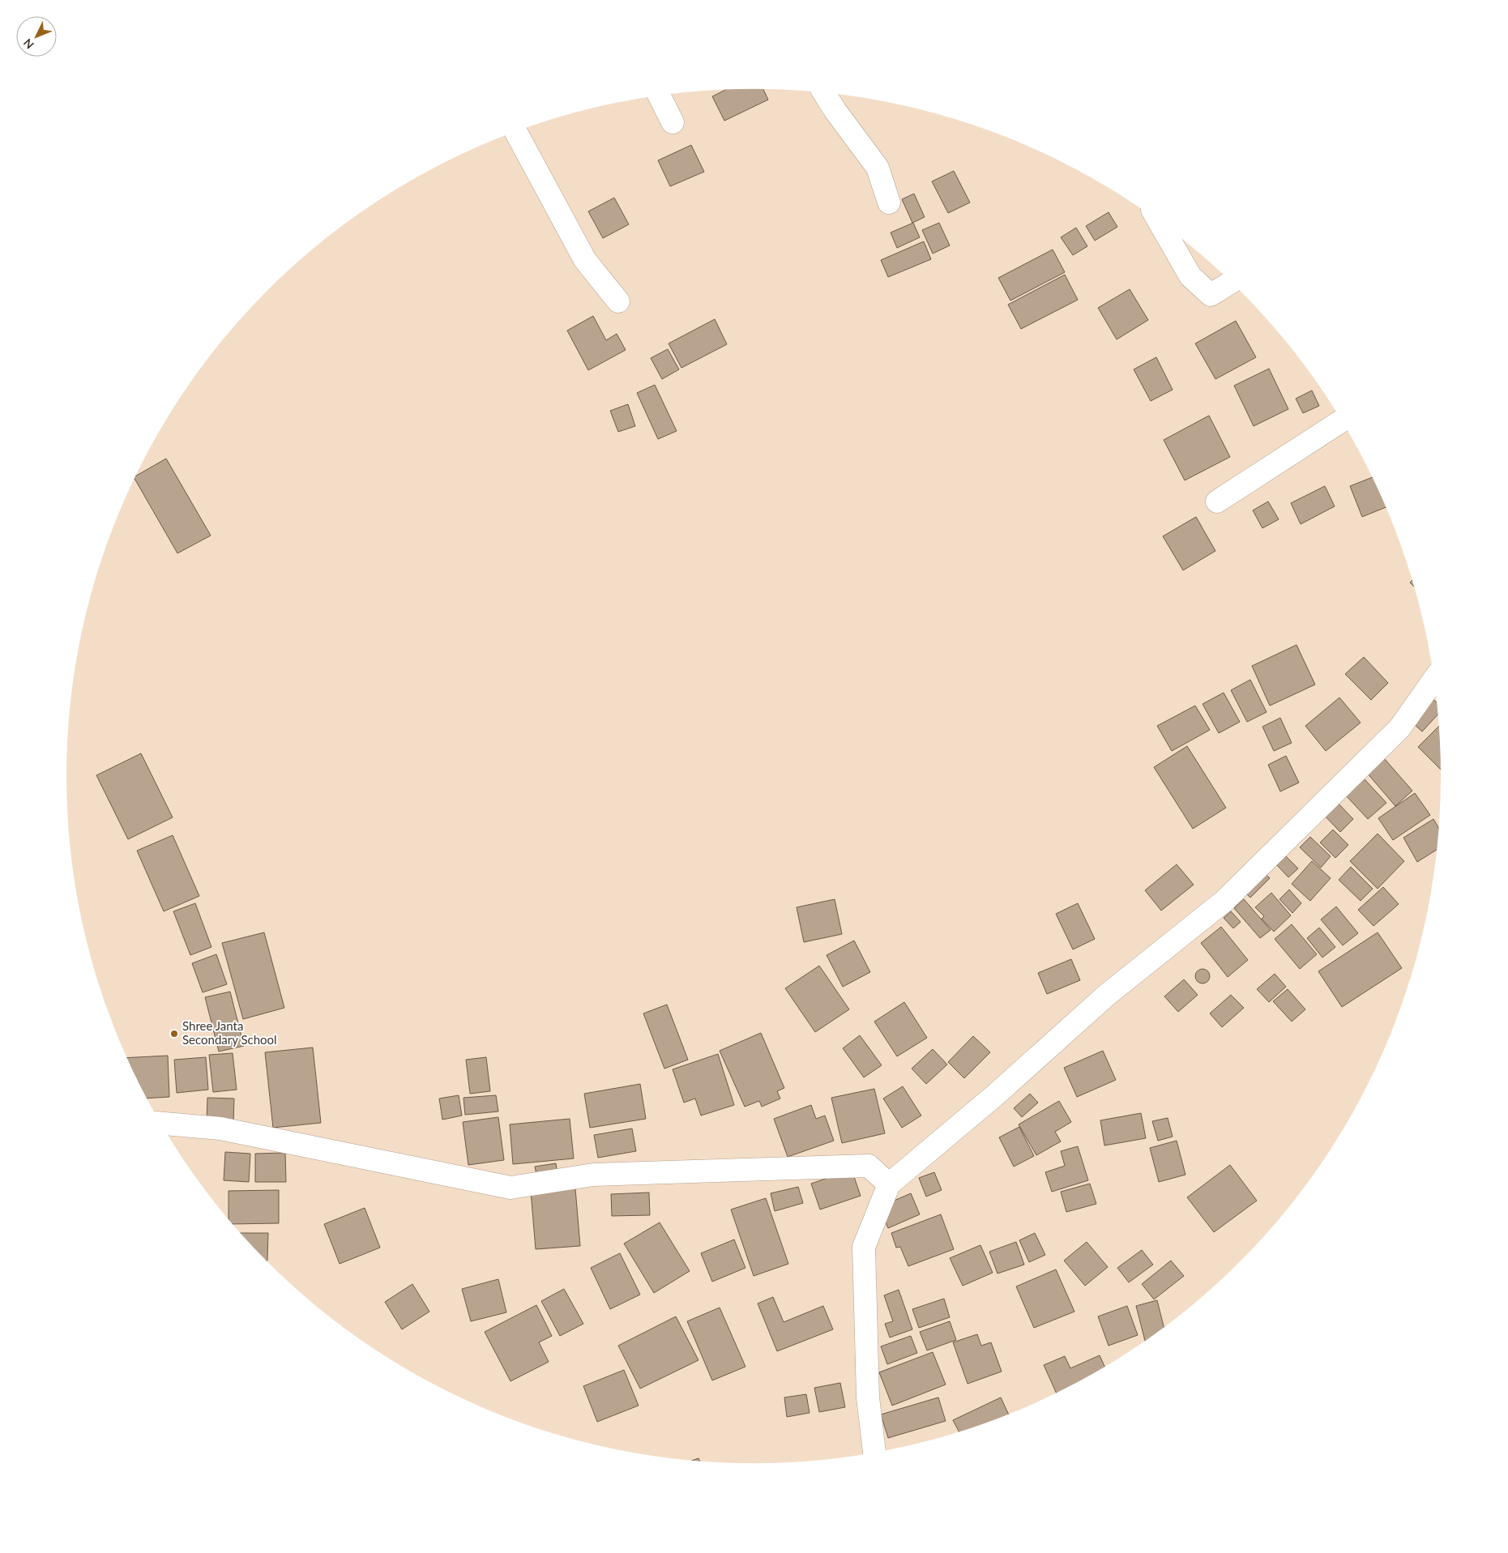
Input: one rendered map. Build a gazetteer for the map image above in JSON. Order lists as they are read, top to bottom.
{
  "places": ["Shree Janta Secondary School"],
  "north": "bottom left"
}
